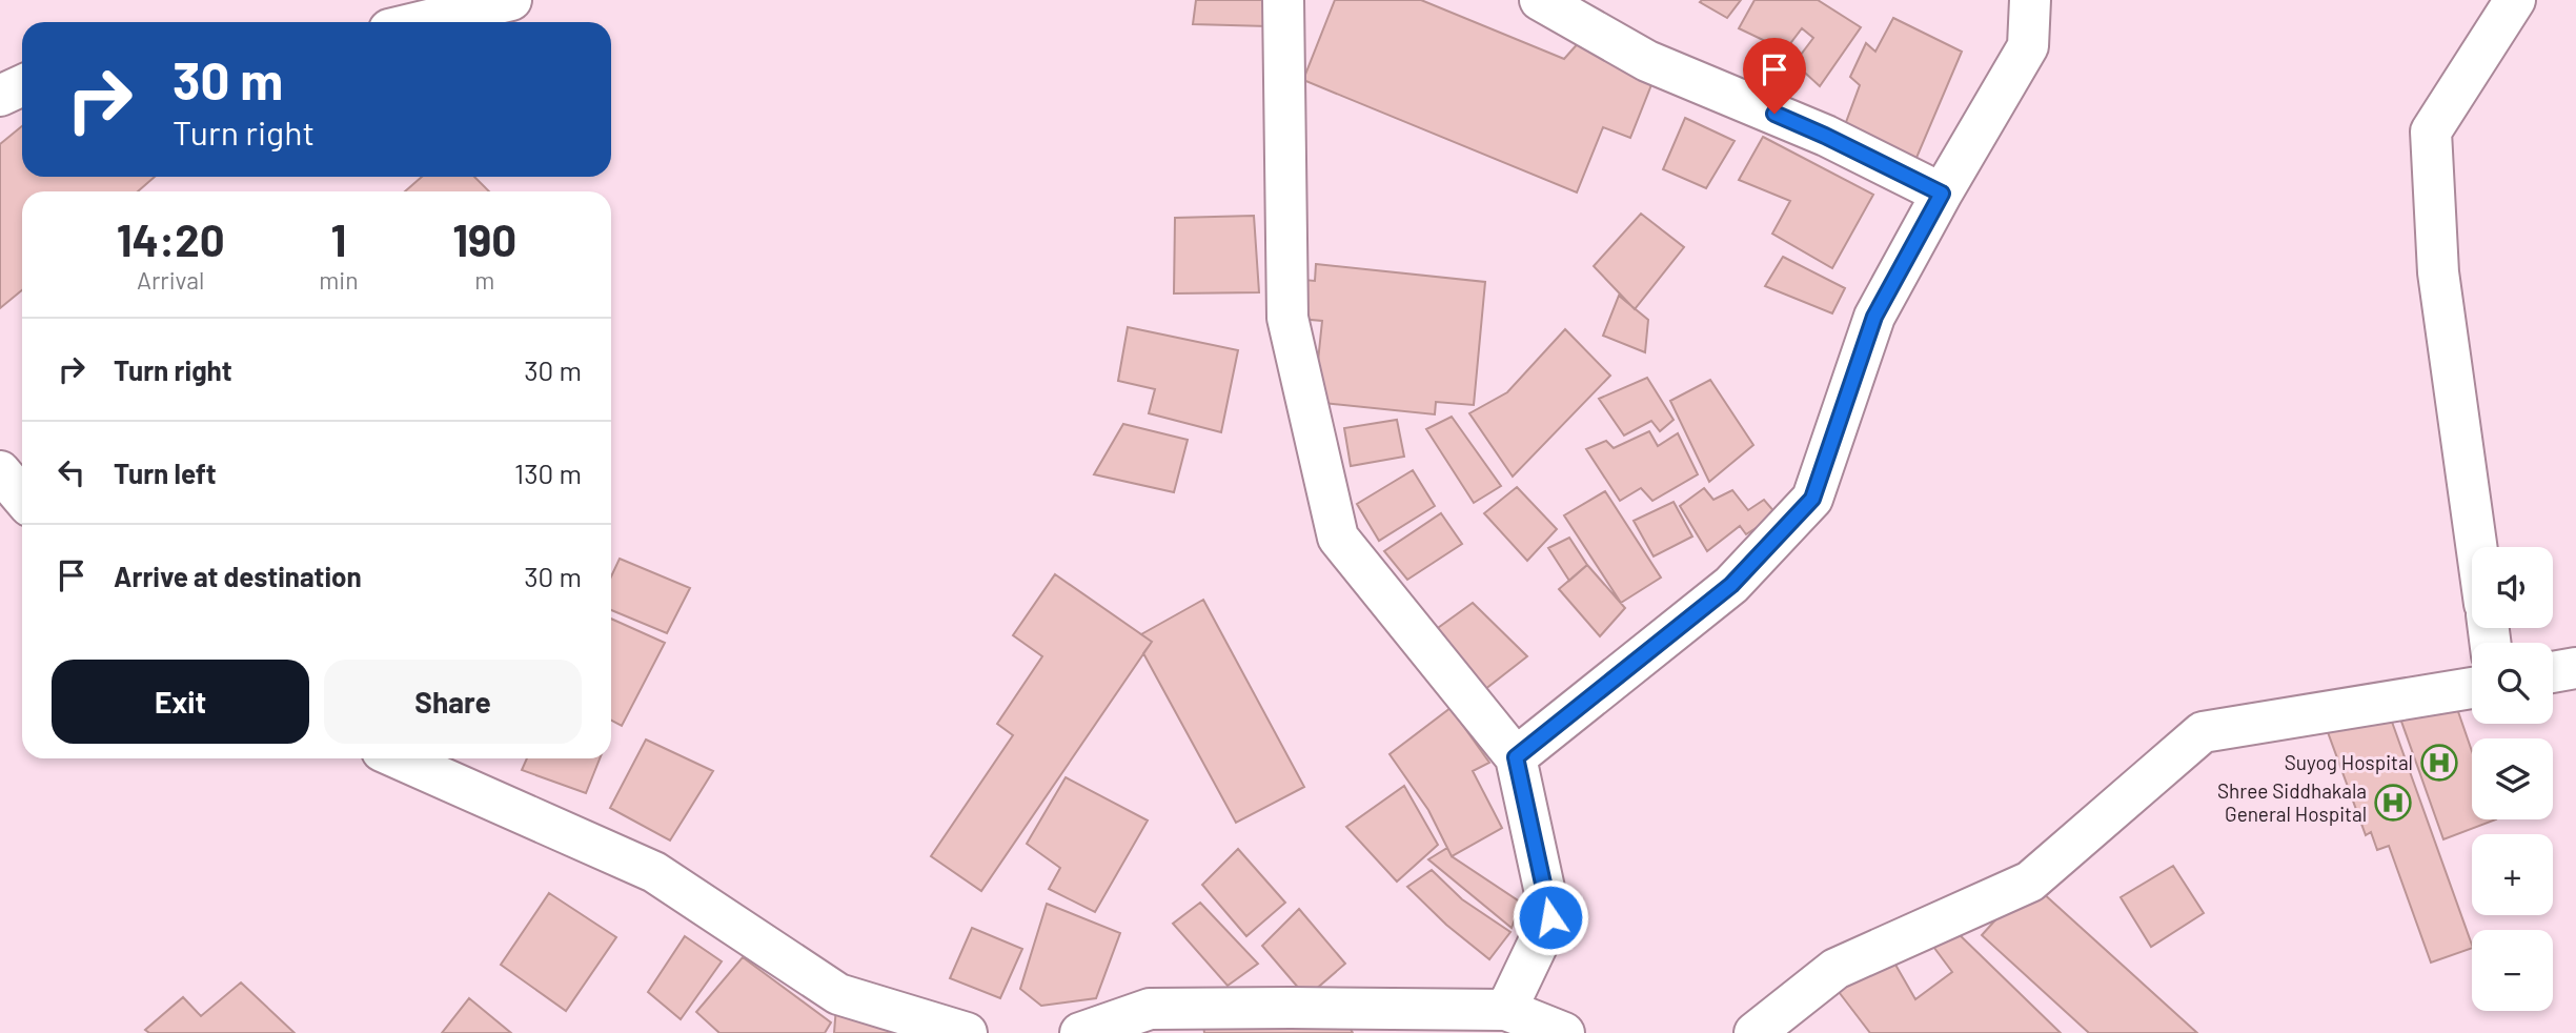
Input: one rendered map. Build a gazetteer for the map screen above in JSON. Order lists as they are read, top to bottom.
{
  "places": {
    "hospital": ["Suyog Hospital", "Shree Siddhakala General Hospital"]
  },
  "page": {
    "turn": ["30 m", "Turn right"],
    "eta": [
      "14:20",
      "Arrival",
      "1",
      "min",
      "190",
      "m"
    ],
    "list": [
      {
        "name": "Turn right",
        "value": "30 m"
      },
      {
        "name": "Turn left",
        "value": "130 m"
      },
      {
        "name": "Arrive at destination",
        "value": "30 m"
      }
    ],
    "map_buttons": ["+", "−"],
    "buttons": ["Exit", "Share"]
  }
}
